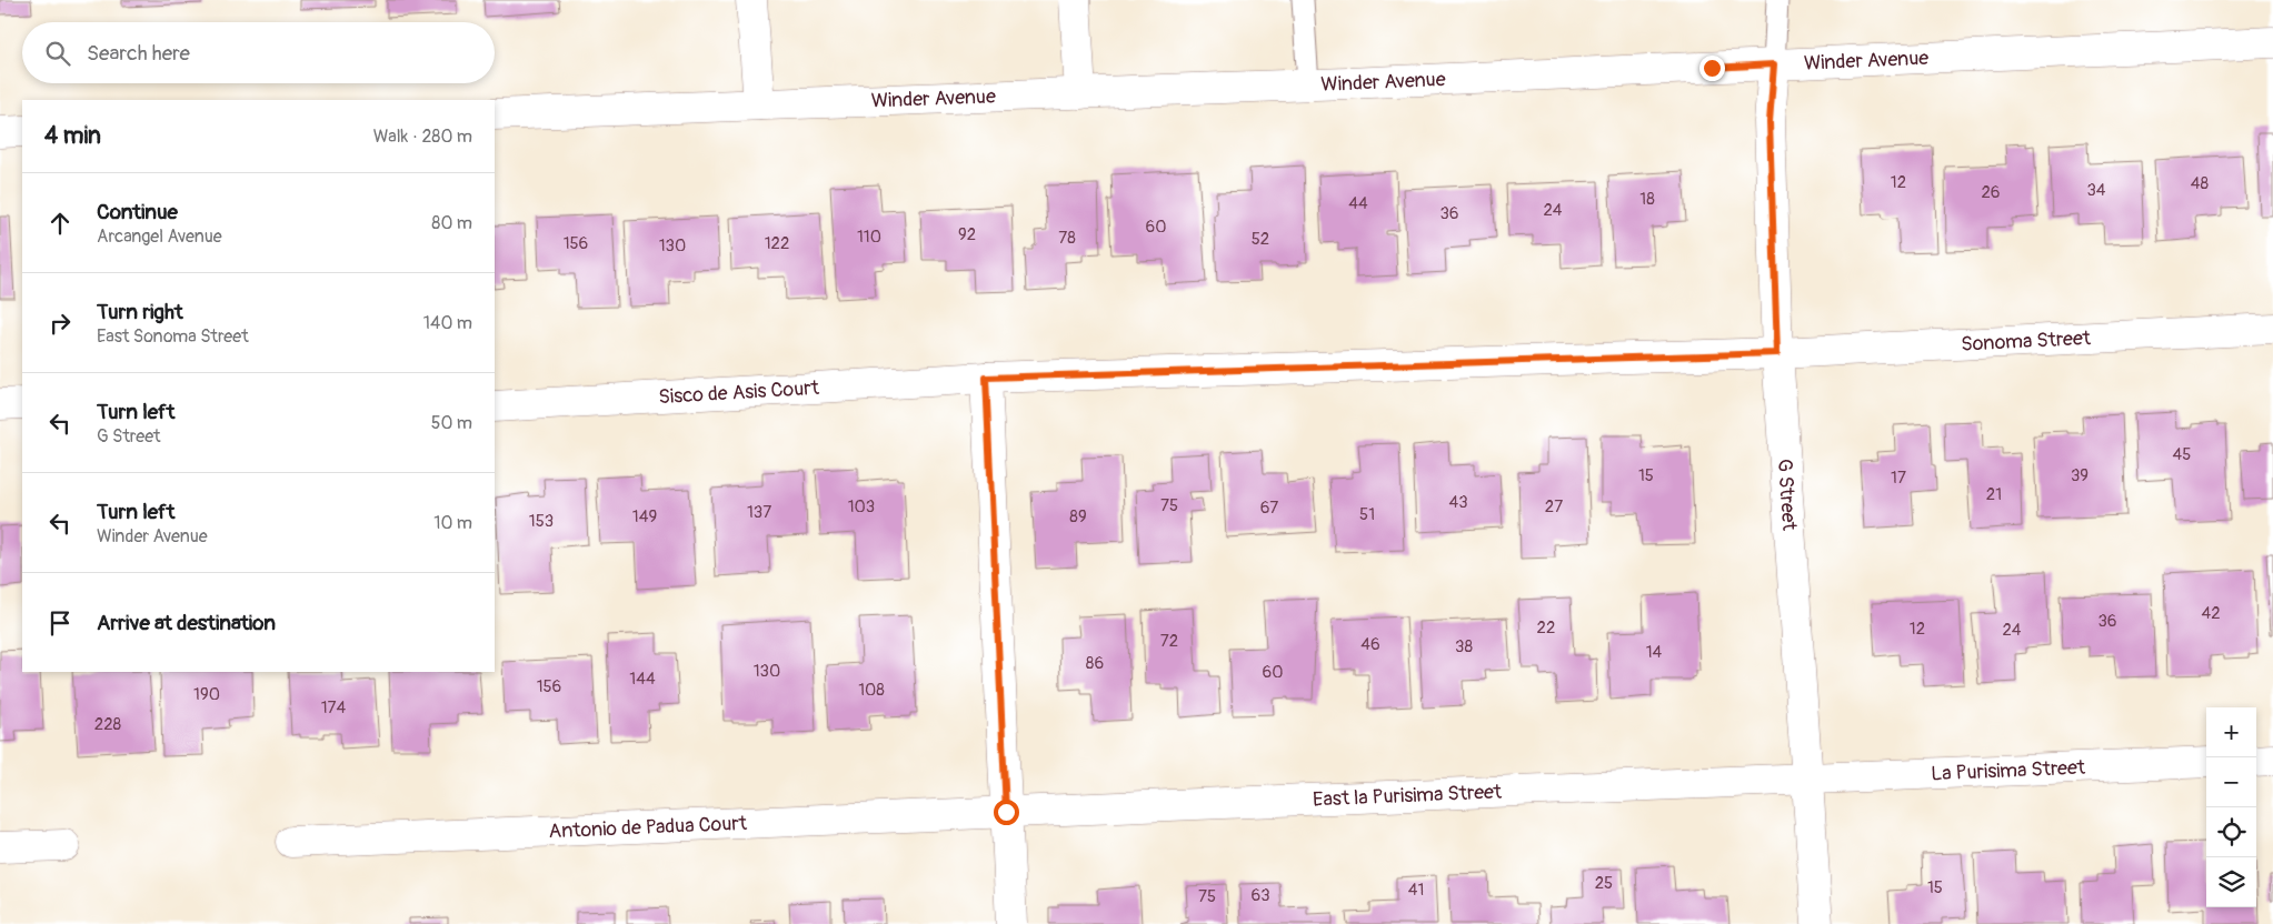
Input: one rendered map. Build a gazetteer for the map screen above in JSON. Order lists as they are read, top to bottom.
{
  "streets": {
    "street": [
      "Winder Avenue",
      "Sonoma Street",
      "Sisco de Asis Court",
      "G Street",
      "La Purisima Street",
      "East la Purisima Street",
      "Antonio de Padua Court"
    ]
  },
  "crossings": [
    ["Winder Avenue", "G Street"],
    ["Sonoma Street", "Sisco de Asis Court"],
    ["Sonoma Street", "G Street"],
    ["G Street", "La Purisima Street"],
    ["G Street", "East la Purisima Street"],
    ["La Purisima Street", "East la Purisima Street"],
    ["East la Purisima Street", "Antonio de Padua Court"]
  ],
  "house_numbers": [
    "12",
    "48",
    "34",
    "26",
    "18",
    "44",
    "24",
    "36",
    "60",
    "92",
    "110",
    "78",
    "52",
    "156",
    "122",
    "130",
    "45",
    "15",
    "39",
    "17",
    "21",
    "43",
    "75",
    "103",
    "27",
    "67",
    "137",
    "51",
    "149",
    "89",
    "153",
    "42",
    "36",
    "22",
    "12",
    "24",
    "72",
    "46",
    "38",
    "14",
    "86",
    "130",
    "60",
    "144",
    "156",
    "108",
    "190",
    "174",
    "228",
    "25",
    "15",
    "41",
    "63",
    "75"
  ],
  "page": {
    "search": "Search here",
    "heading": ["4 min", "Walk · 280 m"],
    "list": [
      ["Continue", "Arcangel Avenue", "80 m"],
      ["Turn right", "East Sonoma Street", "140 m"],
      ["Turn left", "G Street", "50 m"],
      ["Turn left", "Winder Avenue", "10 m"],
      "Arrive at destination"
    ],
    "map_buttons": ["+", "−"]
  }
}
